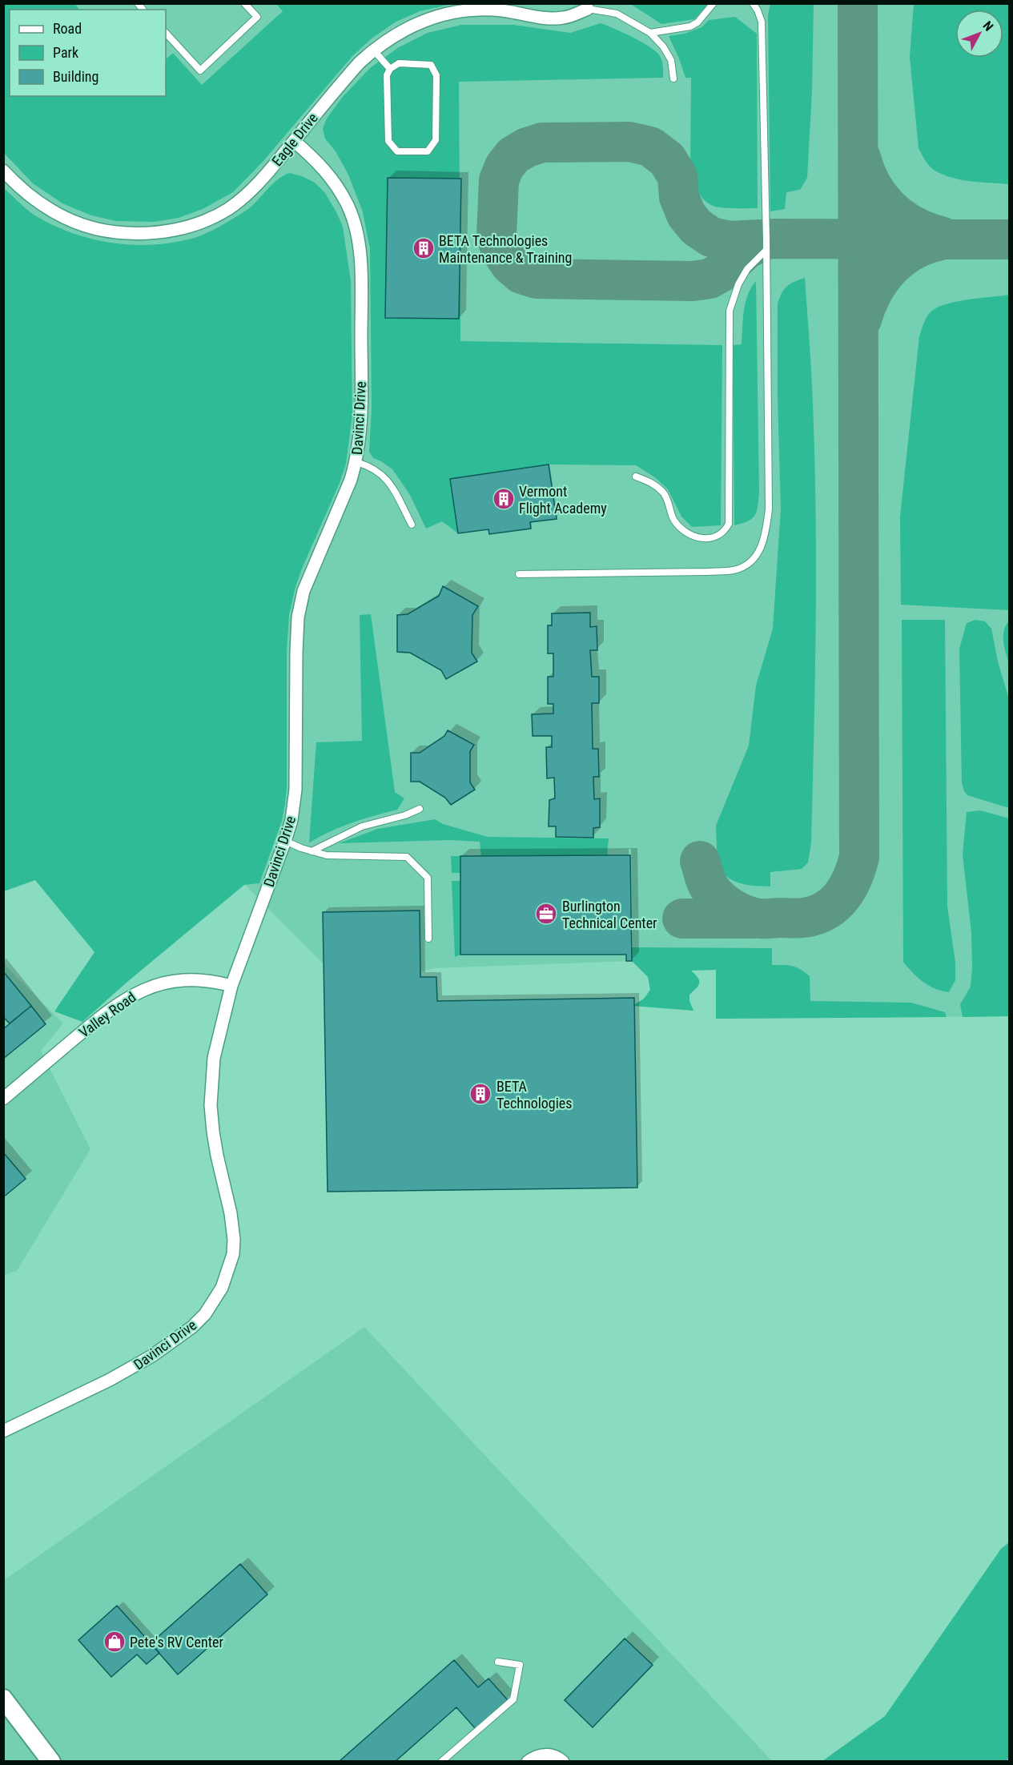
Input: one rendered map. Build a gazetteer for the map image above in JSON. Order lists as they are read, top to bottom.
{
  "streets": {
    "street": ["Eagle Drive", "Davinci Drive", "Valley Road"]
  },
  "crossings": [
    ["Eagle Drive", "Davinci Drive"],
    ["Davinci Drive", "Valley Road"]
  ],
  "places": {
    "building": ["BETA Technologies Maintenance & Training", "Vermont Flight Academy", "BETA Technologies"],
    "office": ["Burlington Technical Center"],
    "shop": ["Pete's RV Center"]
  },
  "legend": ["Road", "Park", "Building"],
  "north": "top right"
}
